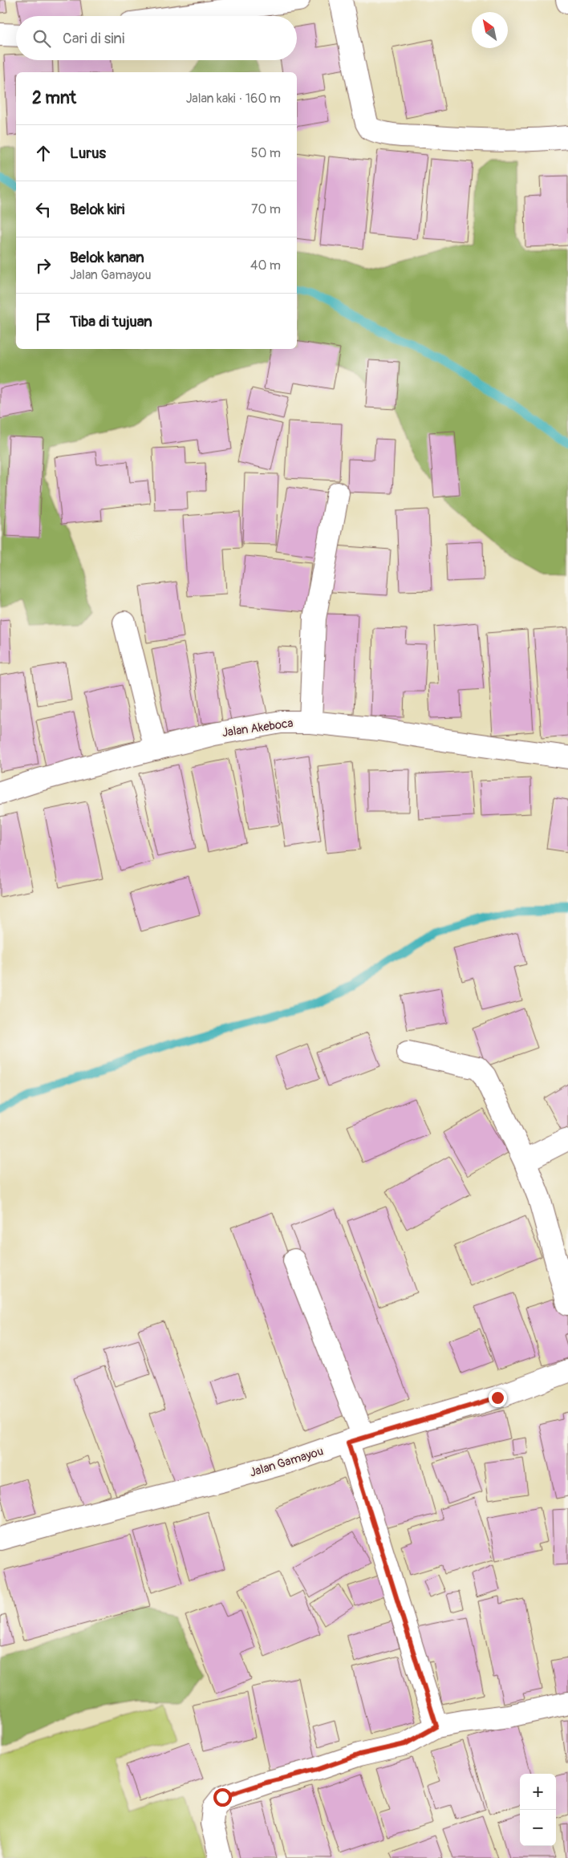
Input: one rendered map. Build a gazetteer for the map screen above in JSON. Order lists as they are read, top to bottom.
{
  "streets": {
    "street": ["Jalan Akeboca", "Jalan Gamayou"]
  },
  "north": "top left",
  "page": {
    "search": "Cari di sini",
    "heading": ["2 mnt", "Jalan kaki · 160 m"],
    "list": [
      ["Lurus", "50 m"],
      ["Belok kiri", "70 m"],
      ["Belok kanan", "Jalan Gamayou", "40 m"],
      "Tiba di tujuan"
    ],
    "map_buttons": ["+", "−"]
  }
}
